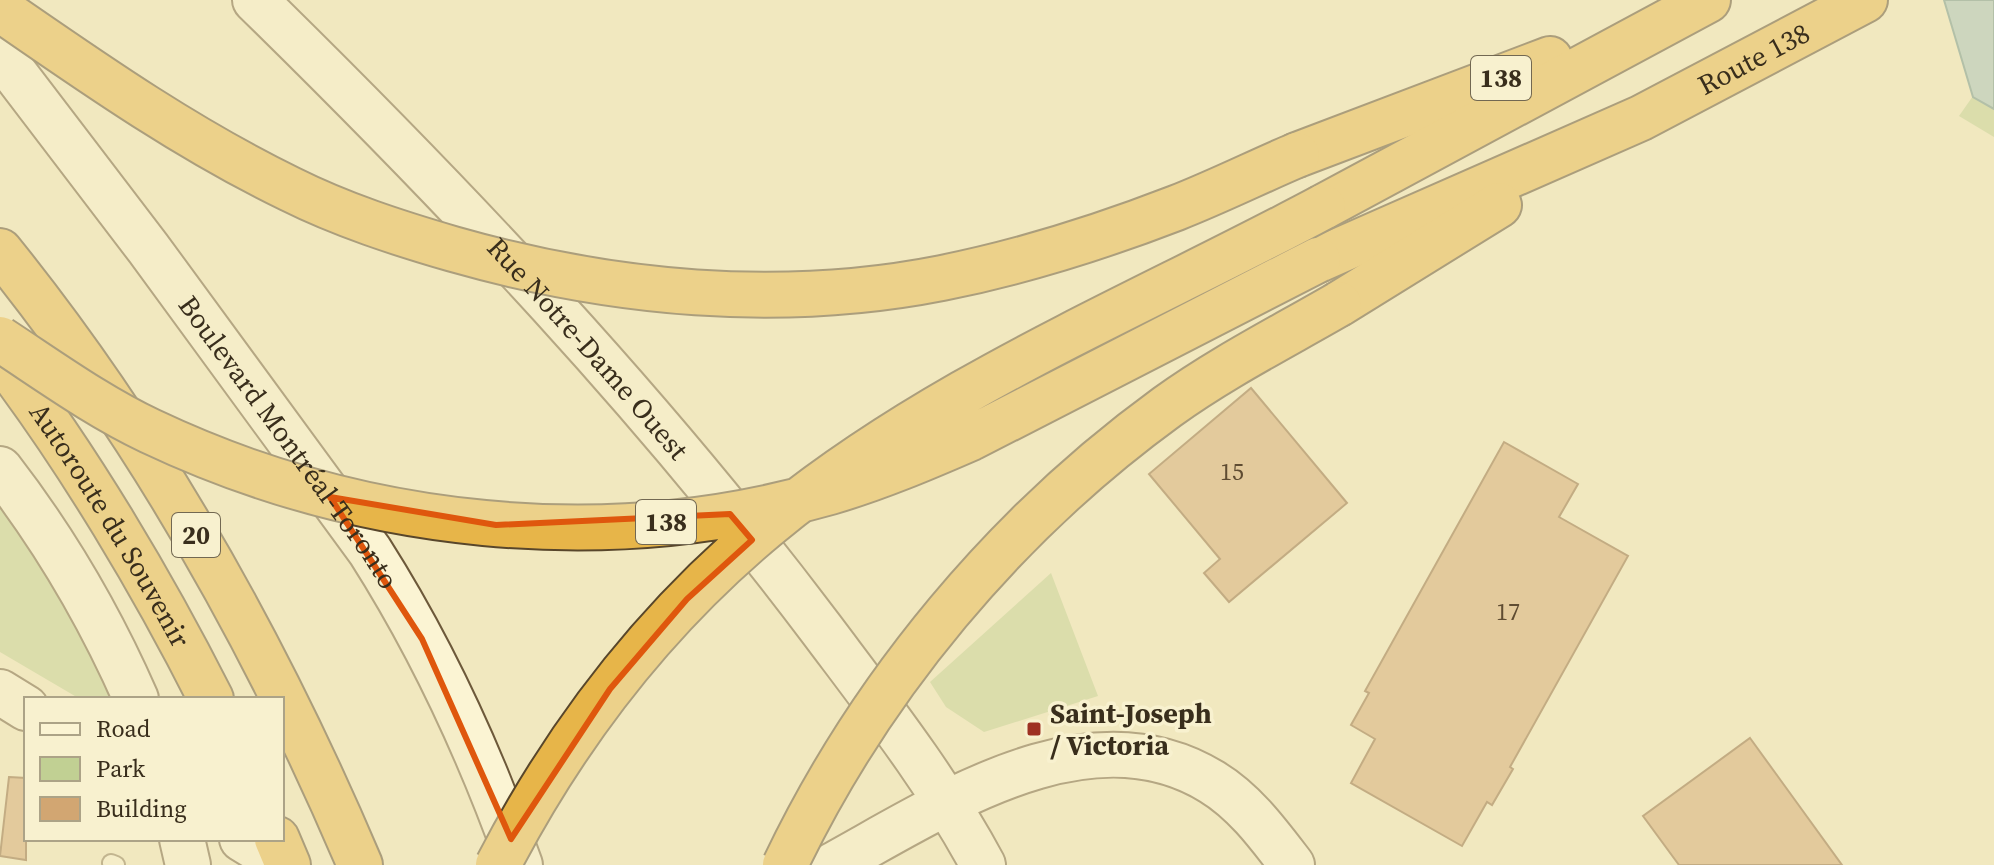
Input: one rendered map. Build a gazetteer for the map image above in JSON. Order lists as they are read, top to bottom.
{
  "streets": {
    "highway": [
      "Route 138",
      "138",
      "Autoroute du Souvenir",
      "20"
    ],
    "main road": ["Rue Notre-Dame Ouest", "Boulevard Montréal-Toronto"]
  },
  "crossings": [
    ["Route 138", "138"]
  ],
  "places": {
    "transit": ["Saint-Joseph / Victoria"]
  },
  "house_numbers": ["15", "17"],
  "legend": ["Road", "Park", "Building"]
}
